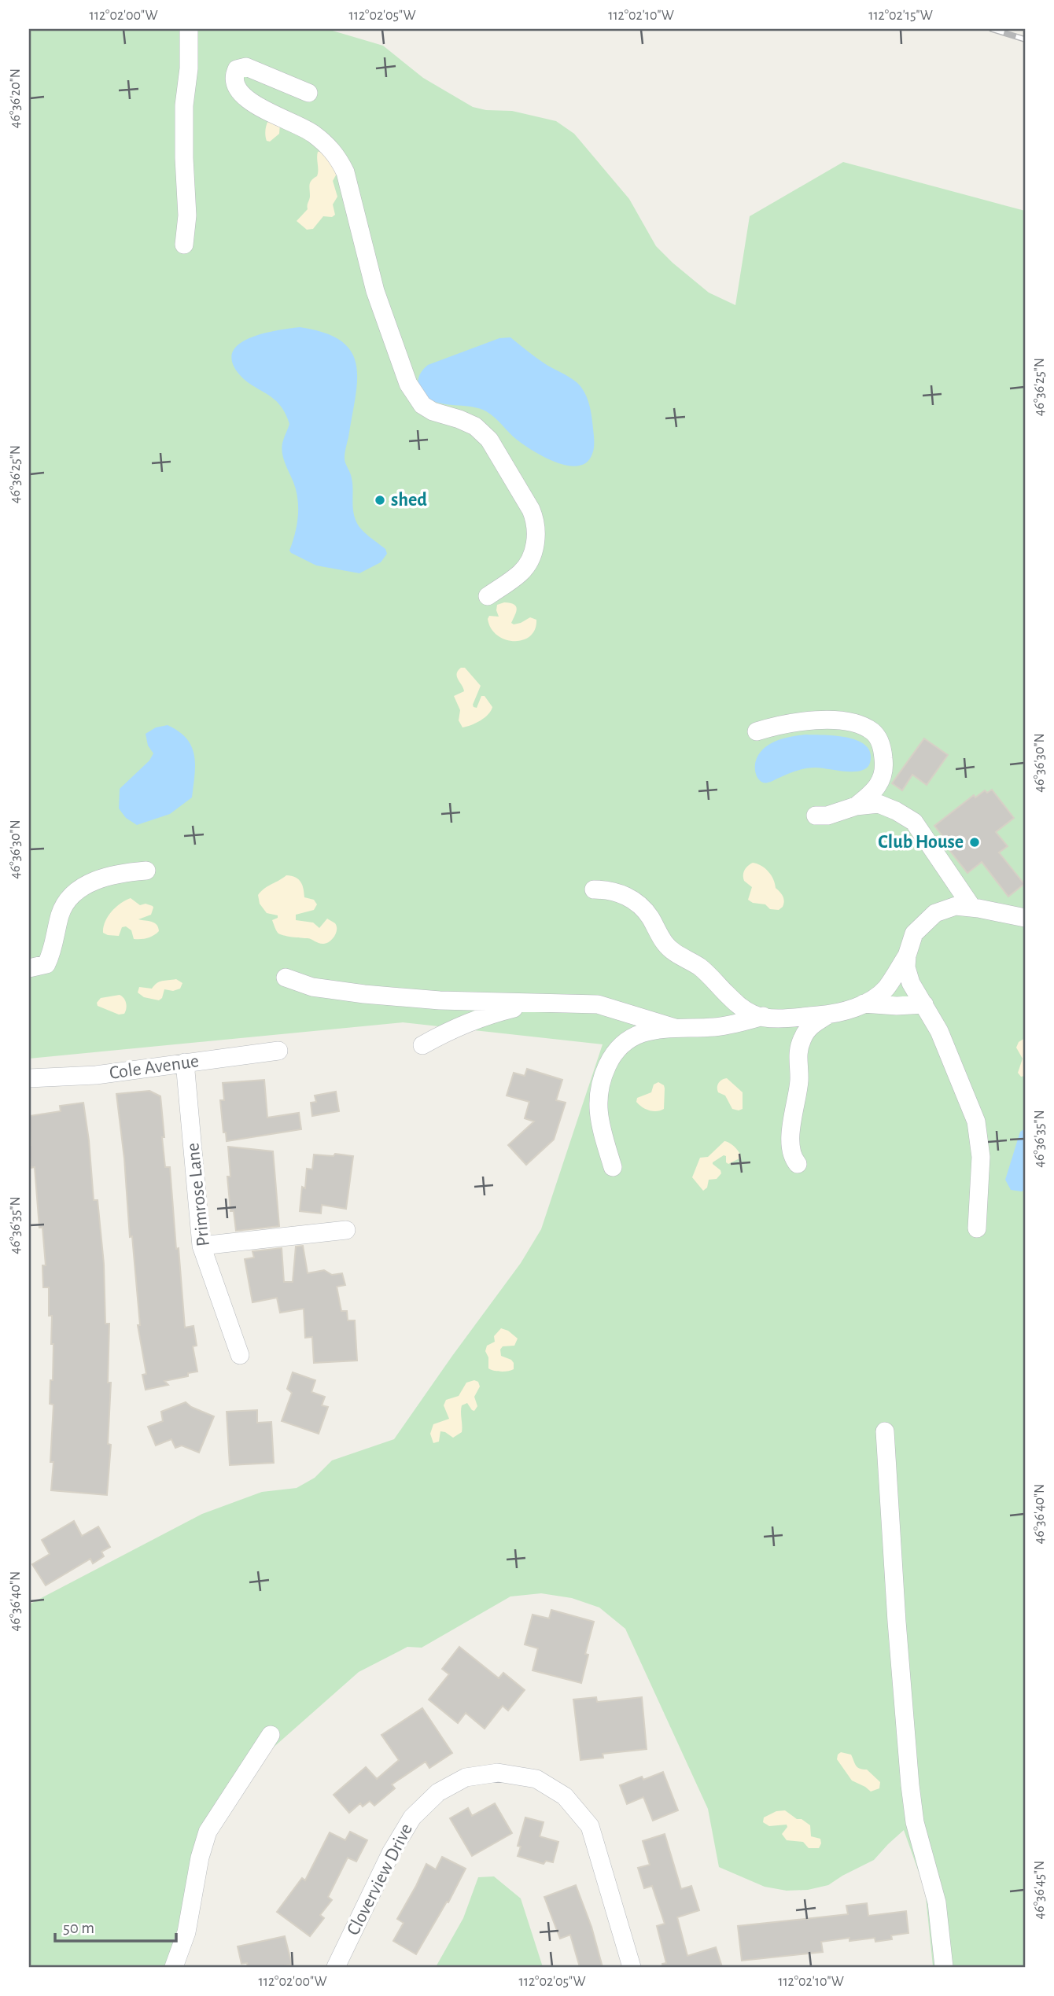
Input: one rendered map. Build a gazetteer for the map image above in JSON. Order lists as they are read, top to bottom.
{
  "streets": {
    "street": ["Cole Avenue", "Primrose Lane", "Cloverview Drive"]
  },
  "crossings": [
    ["Cole Avenue", "Primrose Lane"]
  ],
  "places": ["shed", "Club House"],
  "scale_bar": "50 m",
  "coordinates": [
    "112°02'00\"W",
    "112°02'05\"W",
    "112°02'10\"W",
    "112°02'15\"W",
    "46°36'20\"N",
    "46°36'25\"N",
    "46°36'30\"N",
    "46°36'35\"N",
    "46°36'40\"N",
    "46°36'45\"N"
  ]
}
